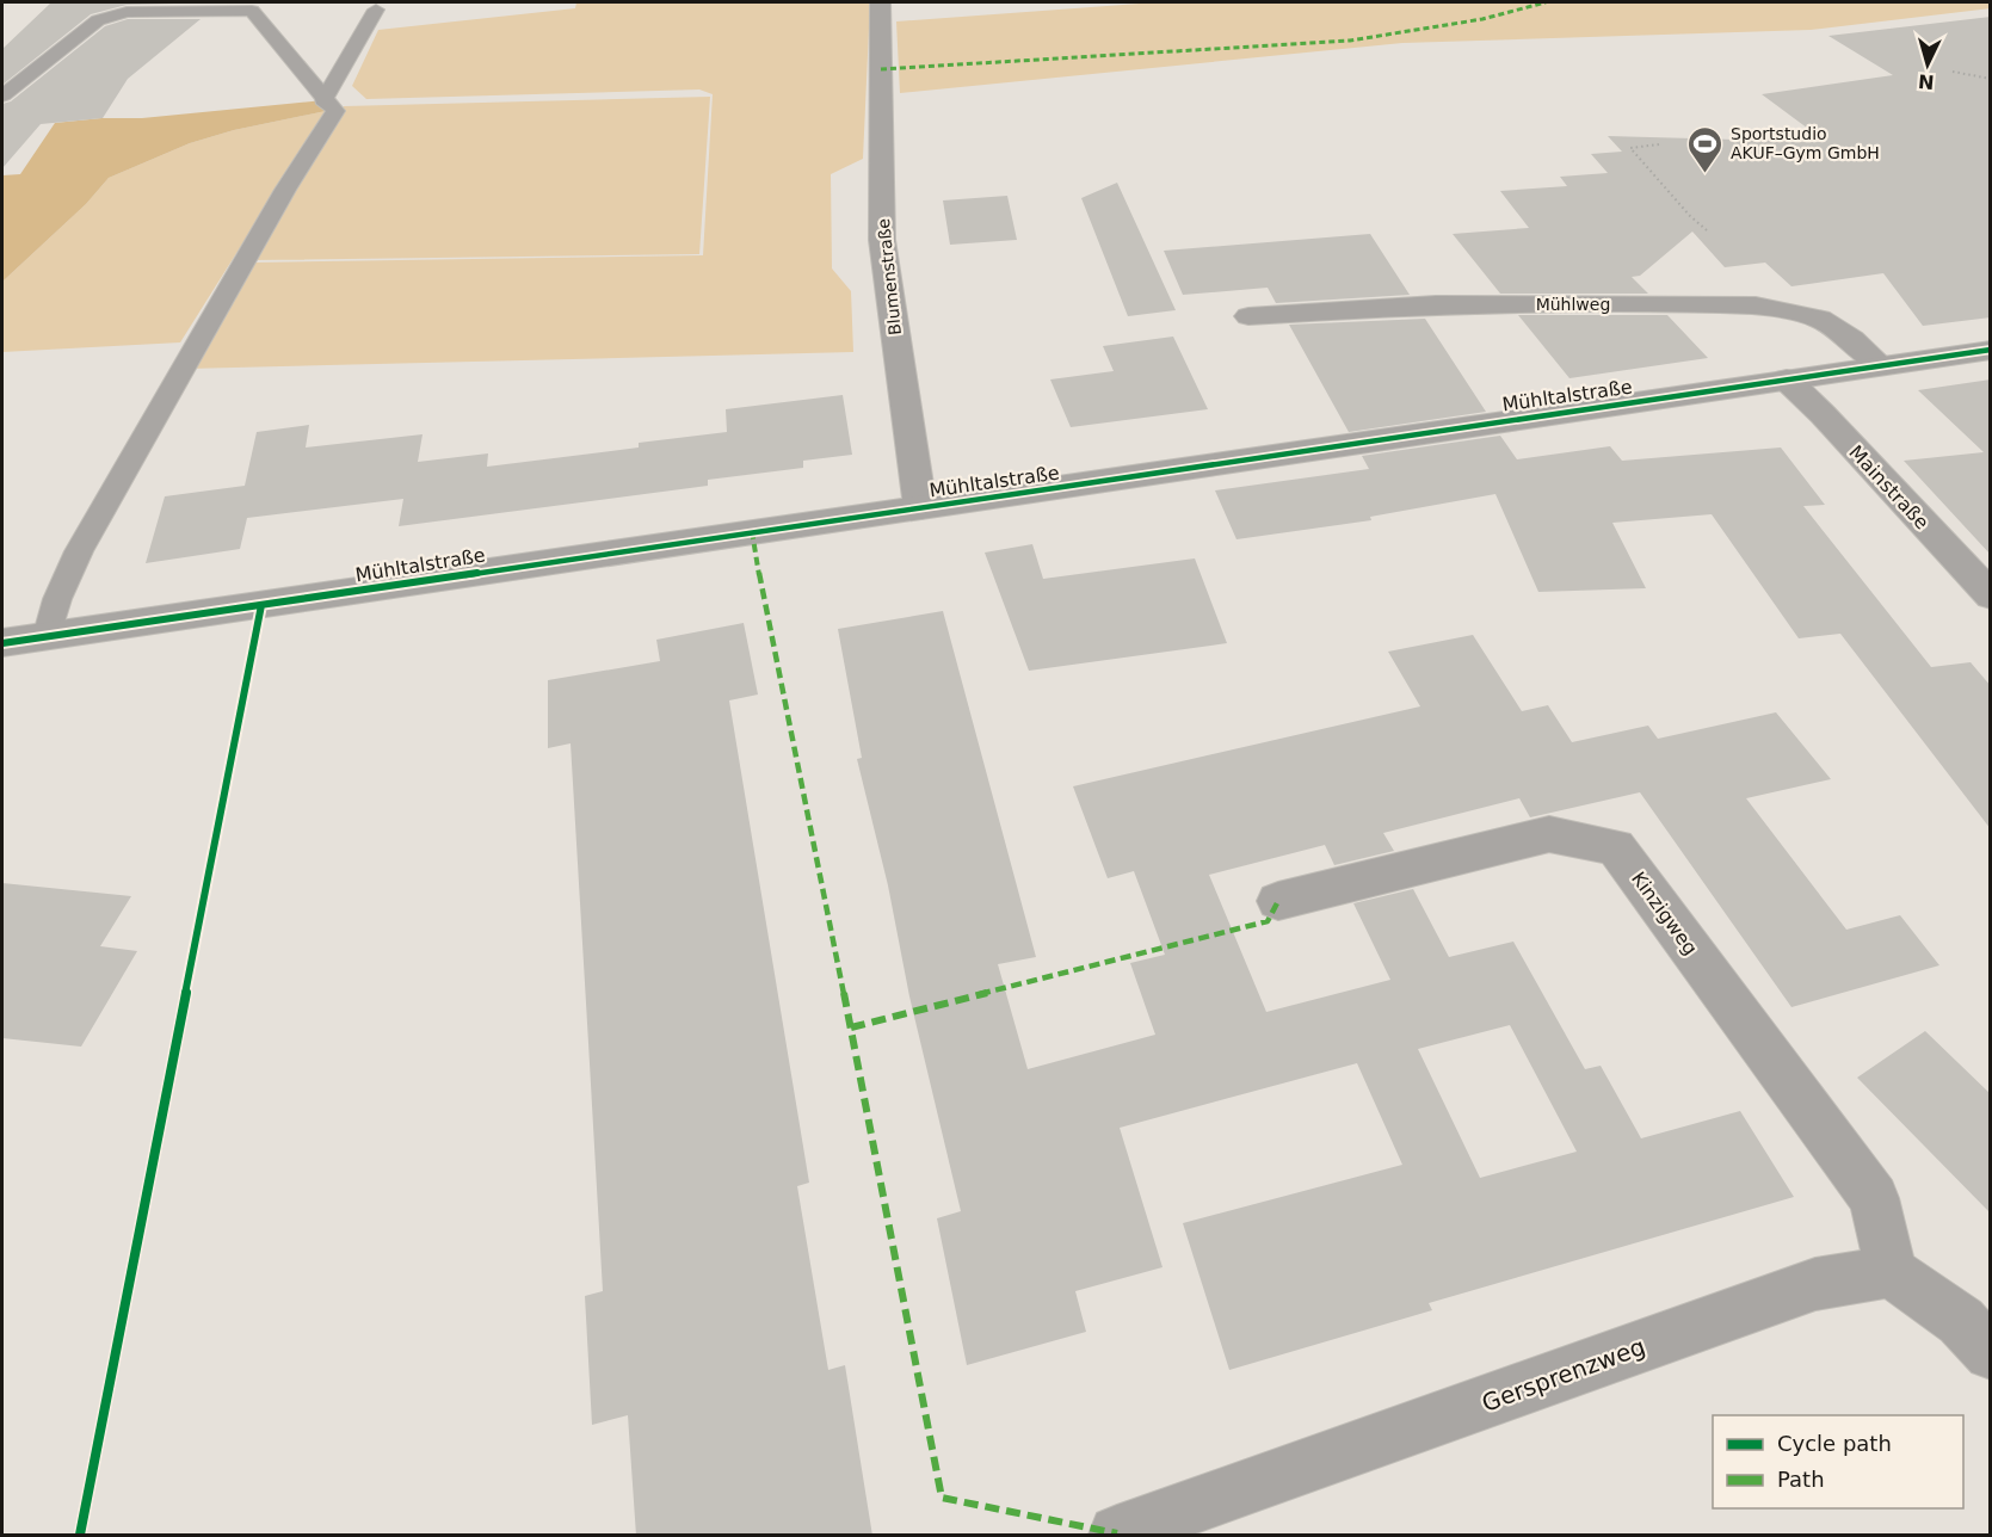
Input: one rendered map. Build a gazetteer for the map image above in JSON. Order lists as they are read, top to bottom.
{
  "streets": {
    "street": [
      "Blumenstraße",
      "Mühlweg",
      "Mühltalstraße",
      "Mainstraße",
      "Kinzigweg",
      "Gersprenzweg"
    ]
  },
  "crossings": [
    ["Blumenstraße", "Mühltalstraße"],
    ["Mühlweg", "Mühltalstraße"],
    ["Mühltalstraße", "Mainstraße"],
    ["Kinzigweg", "Gersprenzweg"]
  ],
  "places": {
    "sports": ["Sportstudio AKUF–Gym GmbH"]
  },
  "legend": ["Cycle path", "Path"],
  "north": "bottom"
}
